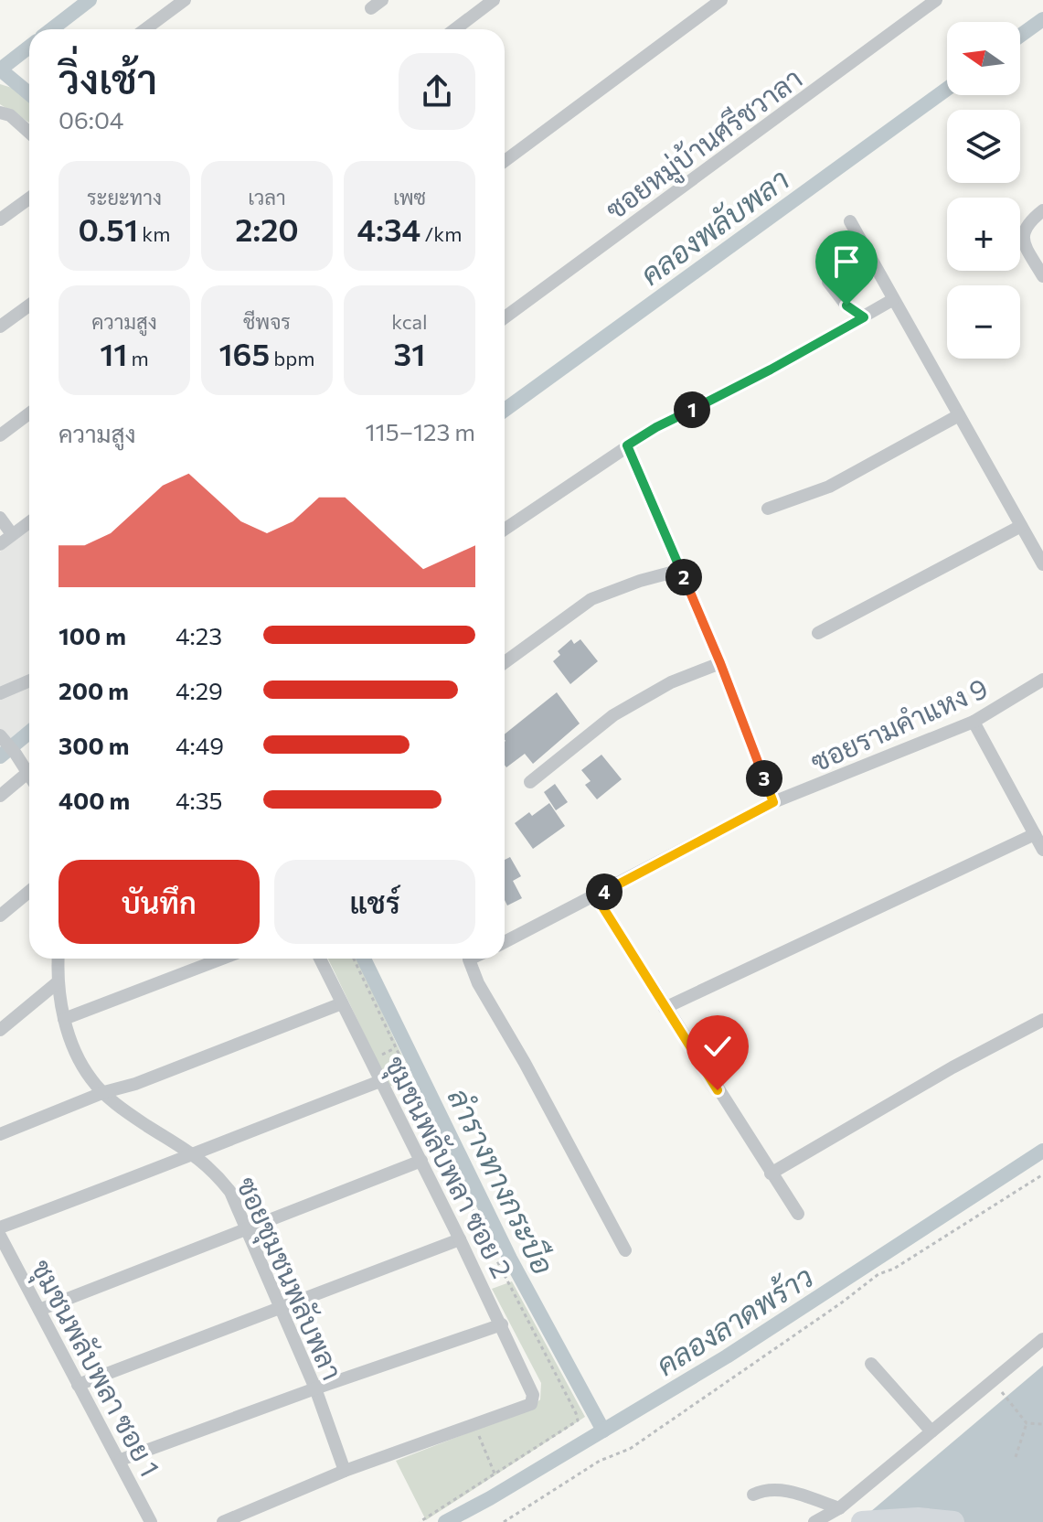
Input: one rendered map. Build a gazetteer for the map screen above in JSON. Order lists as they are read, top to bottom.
{
  "streets": {
    "street": [
      "ซอยหมู่บ้านศรีชวาลา",
      "ซอยรามคำแหง 9",
      "ชุมชนพลับพลา ซอย 2",
      "ซอยชุมชนพลับพลา",
      "ชุมชนพลับพลา ซอย 1"
    ]
  },
  "water": ["คลองพลับพลา", "ลำรางทางกระบือ", "คลองลาดพร้าว"],
  "north": "left",
  "page": {
    "map_buttons": ["+", "−"],
    "heading": ["วิ่งเช้า", "06:04"],
    "stats": [
      ["ระยะทาง", "0.51 km"],
      ["เวลา", "2:20"],
      ["เพซ", "4:34 /km"],
      ["ความสูง", "11 m"],
      ["ชีพจร", "165 bpm"],
      ["kcal", "31"]
    ],
    "pins": [
      "1",
      "2",
      "3",
      "4"
    ],
    "chart": ["ความสูง", "115–123 m"],
    "list": [
      {
        "name": "100 m",
        "note": "4:23"
      },
      {
        "name": "200 m",
        "note": "4:29"
      },
      {
        "name": "300 m",
        "note": "4:49"
      },
      {
        "name": "400 m",
        "note": "4:35"
      }
    ],
    "buttons": ["บันทึก", "แชร์"]
  }
}
